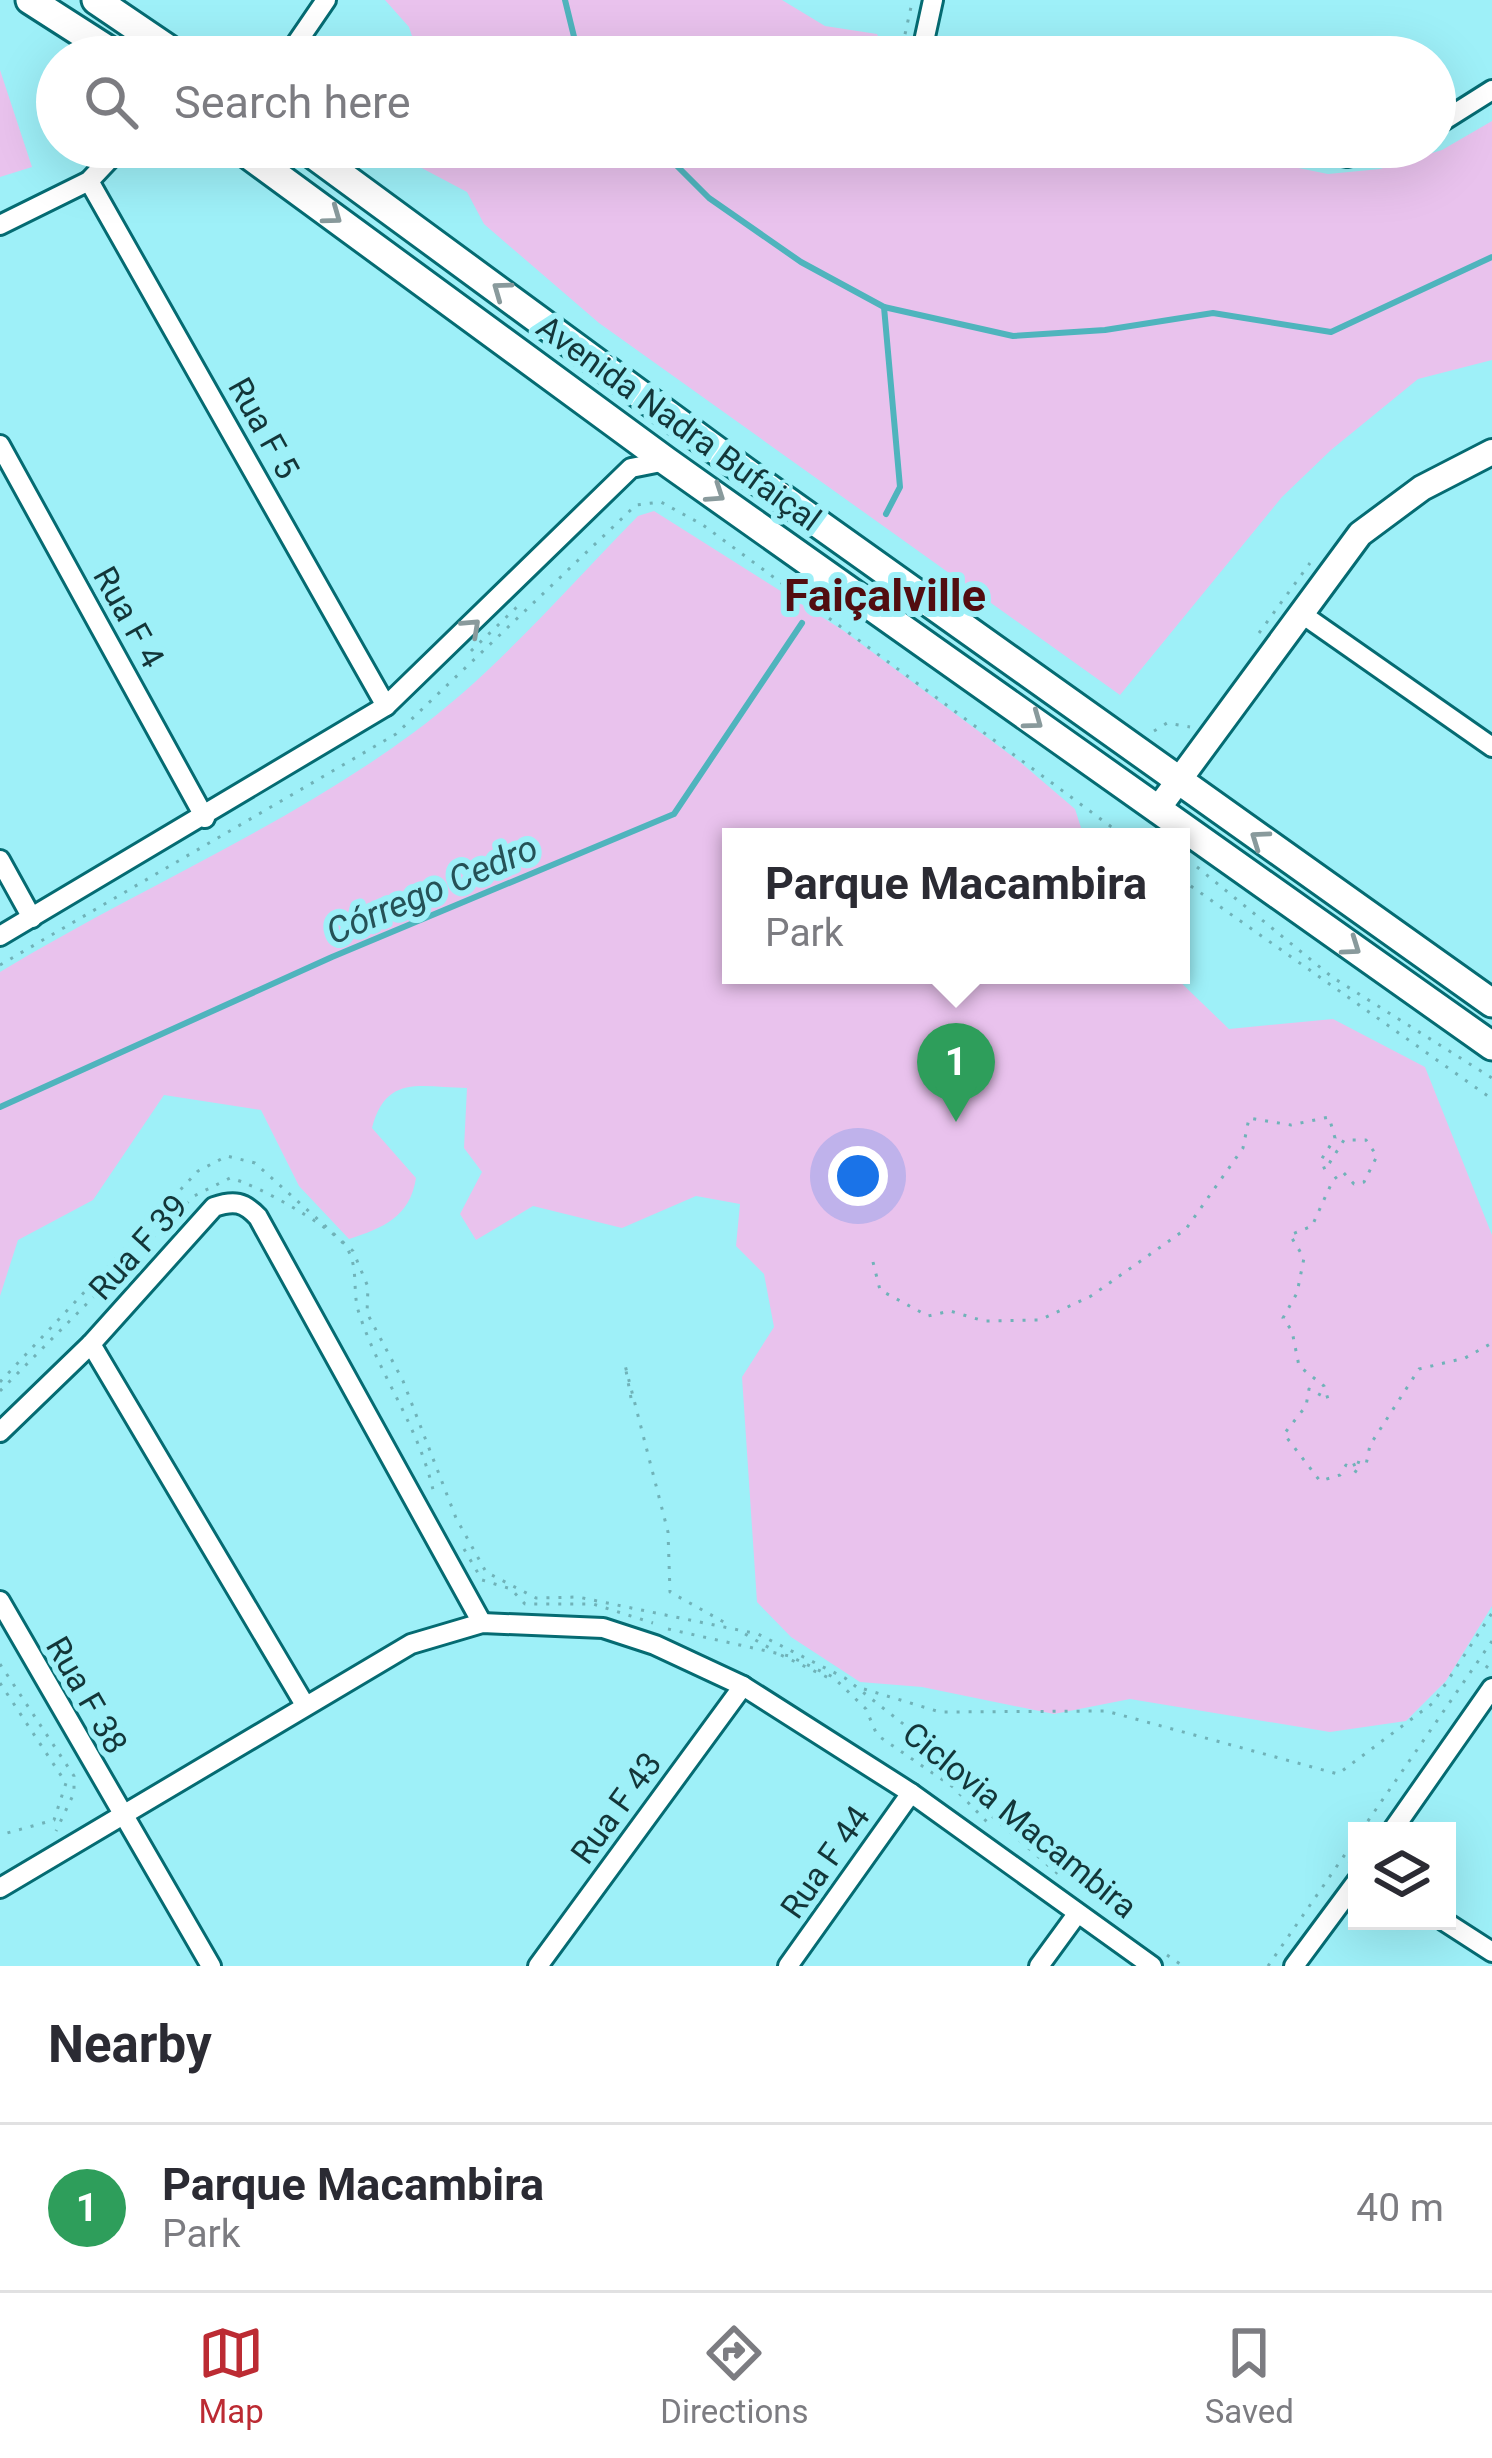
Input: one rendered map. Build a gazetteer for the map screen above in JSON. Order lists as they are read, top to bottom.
{
  "streets": {
    "main road": ["Avenida Nadra Bufaiçal"],
    "street": [
      "Rua F 5",
      "Rua F 4",
      "Rua F 39",
      "Rua F 38",
      "Rua F 43",
      "Rua F 44"
    ],
    "path": ["Ciclovia Macambira"]
  },
  "districts": ["Faiçalville"],
  "water": ["Córrego Cedro"],
  "page": {
    "search": "Search here",
    "popup": ["Parque Macambira", "Park"],
    "pins": "1",
    "heading": "Nearby",
    "list": [
      {
        "mark": "1",
        "name": "Parque Macambira",
        "note": "Park",
        "value": "40 m"
      }
    ],
    "nav": ["Map", "Directions", "Saved"]
  }
}
